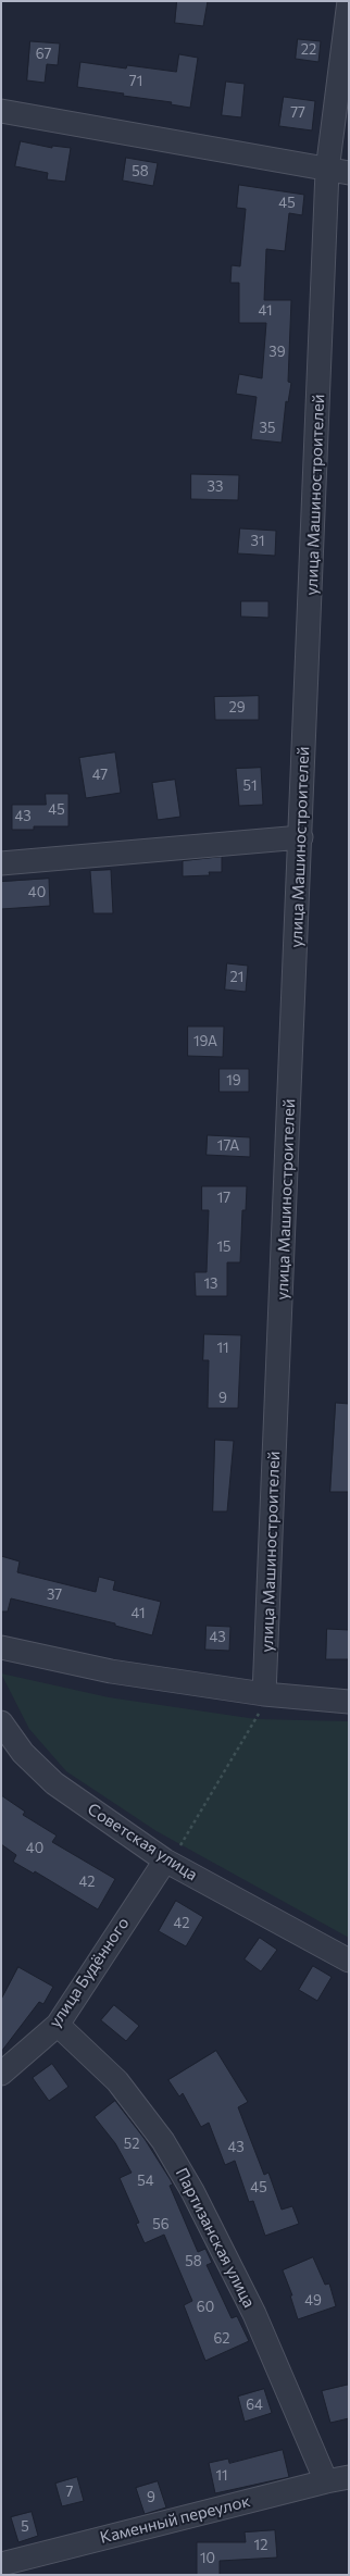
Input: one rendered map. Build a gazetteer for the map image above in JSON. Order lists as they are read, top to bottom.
{
  "streets": {
    "street": [
      "улица Машиностроителей",
      "Советская улица",
      "улица Будённого",
      "Партизанская улица",
      "Каменный переулок"
    ]
  },
  "crossings": [
    ["Советская улица", "улица Будённого"],
    ["улица Будённого", "Партизанская улица"],
    ["Партизанская улица", "Каменный переулок"]
  ],
  "house_numbers": [
    "22",
    "67",
    "71",
    "77",
    "58",
    "45",
    "41",
    "39",
    "35",
    "33",
    "31",
    "29",
    "47",
    "51",
    "45",
    "43",
    "40",
    "21",
    "19А",
    "19",
    "17А",
    "17",
    "15",
    "13",
    "11",
    "9",
    "37",
    "41",
    "43",
    "40",
    "42",
    "42",
    "52",
    "43",
    "54",
    "45",
    "56",
    "58",
    "49",
    "60",
    "62",
    "64",
    "11",
    "7",
    "9",
    "5",
    "12",
    "10"
  ]
}
